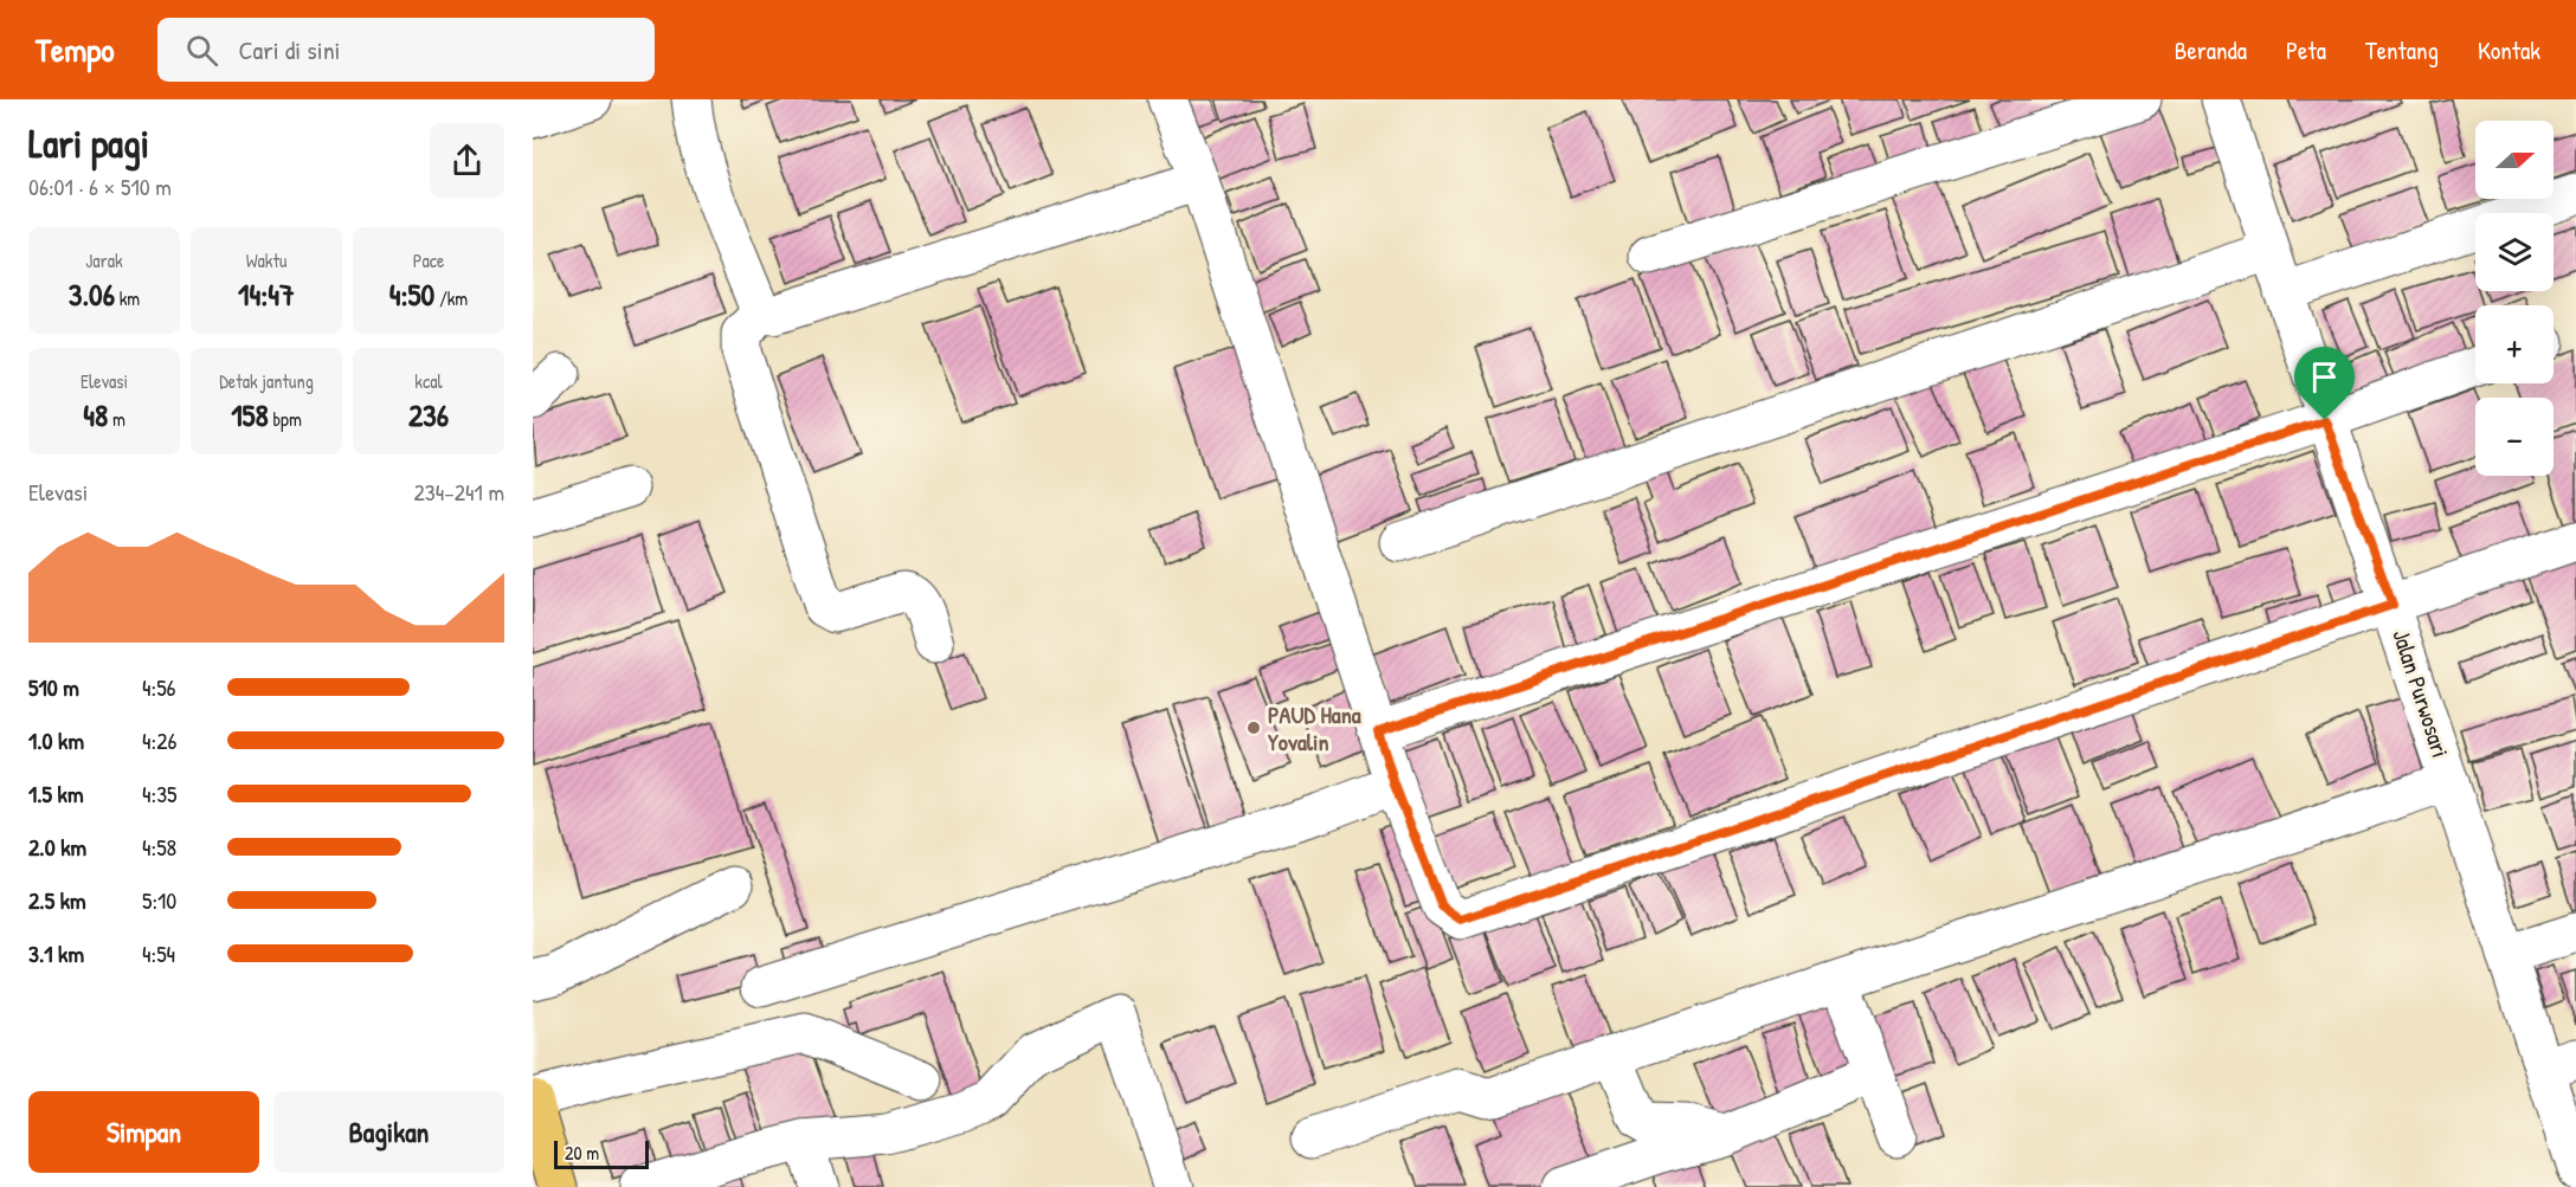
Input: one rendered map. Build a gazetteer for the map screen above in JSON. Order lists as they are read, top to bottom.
{
  "streets": {
    "street": ["Jalan Purwosari"]
  },
  "places": ["PAUD Hana Yovalin"],
  "scale_bar": "20 m",
  "north": "right",
  "page": {
    "header": "Tempo",
    "search": "Cari di sini",
    "nav": [
      "Beranda",
      "Peta",
      "Tentang",
      "Kontak"
    ],
    "heading": ["Lari pagi", "06:01 · 6 × 510 m"],
    "map_buttons": ["+", "−"],
    "stats": [
      ["Jarak", "3.06 km"],
      ["Waktu", "14:47"],
      ["Pace", "4:50 /km"],
      ["Elevasi", "48 m"],
      ["Detak jantung", "158 bpm"],
      ["kcal", "236"]
    ],
    "chart": ["Elevasi", "234–241 m"],
    "list": [
      {
        "name": "510 m",
        "note": "4:56"
      },
      {
        "name": "1.0 km",
        "note": "4:26"
      },
      {
        "name": "1.5 km",
        "note": "4:35"
      },
      {
        "name": "2.0 km",
        "note": "4:58"
      },
      {
        "name": "2.5 km",
        "note": "5:10"
      },
      {
        "name": "3.1 km",
        "note": "4:54"
      }
    ],
    "buttons": ["Simpan", "Bagikan"],
    "scale": "20 m"
  }
}
